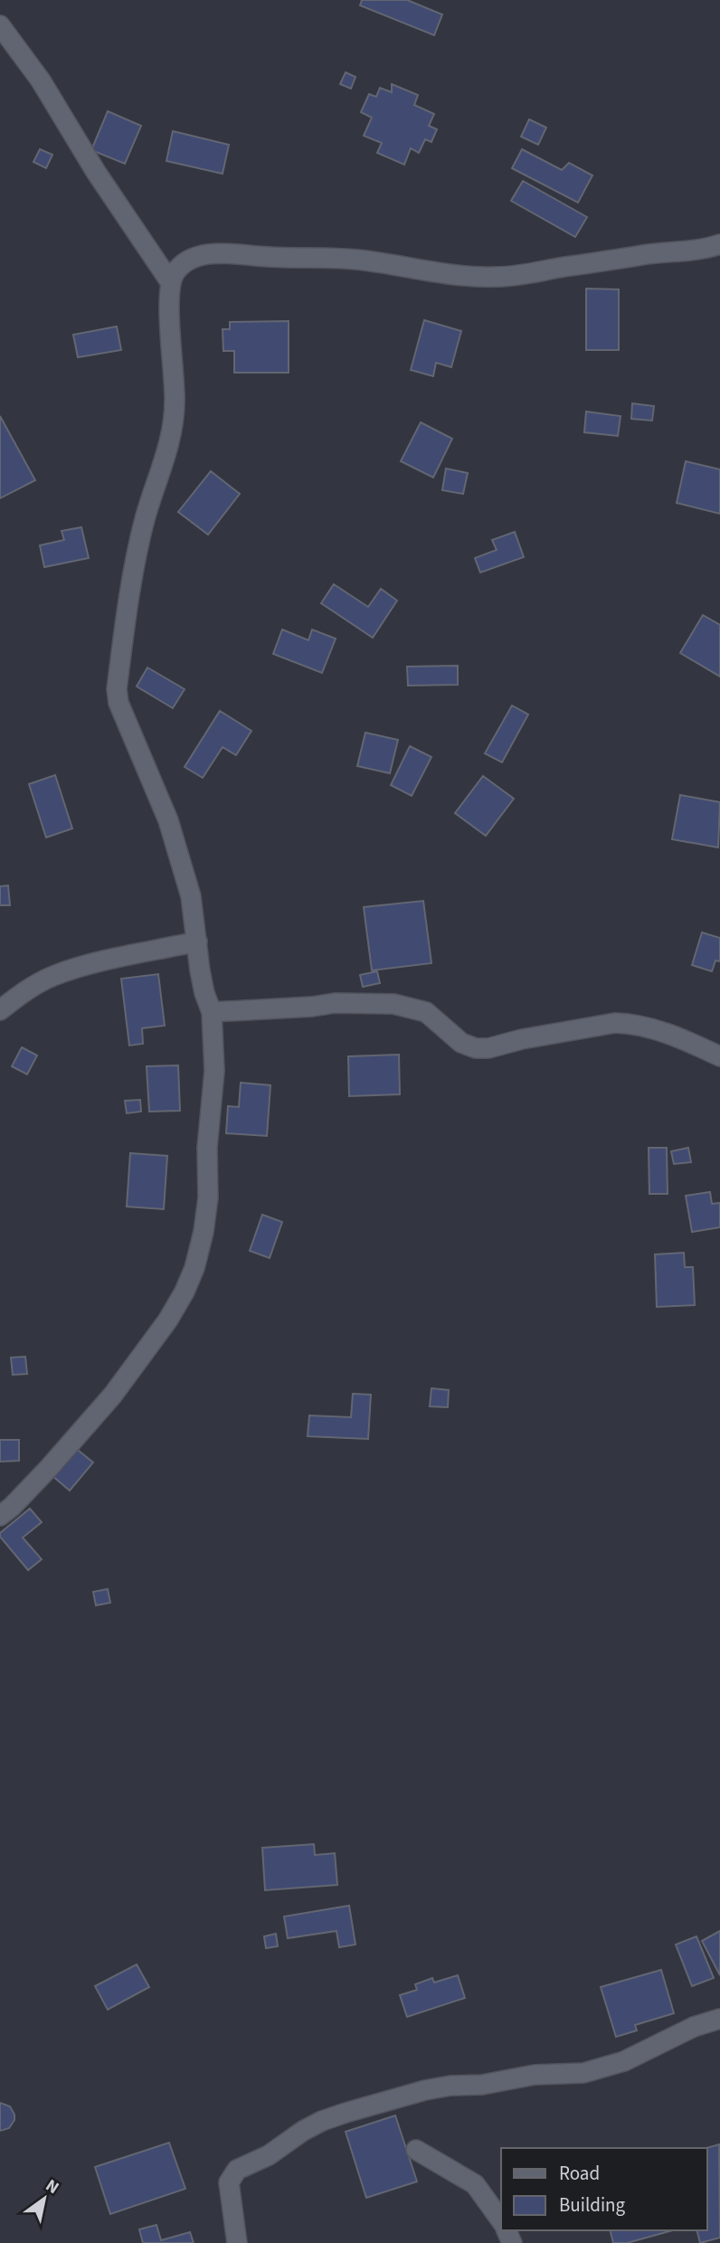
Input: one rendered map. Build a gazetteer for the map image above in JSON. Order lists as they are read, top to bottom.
{
  "legend": ["Road", "Building"],
  "north": "top right"
}
